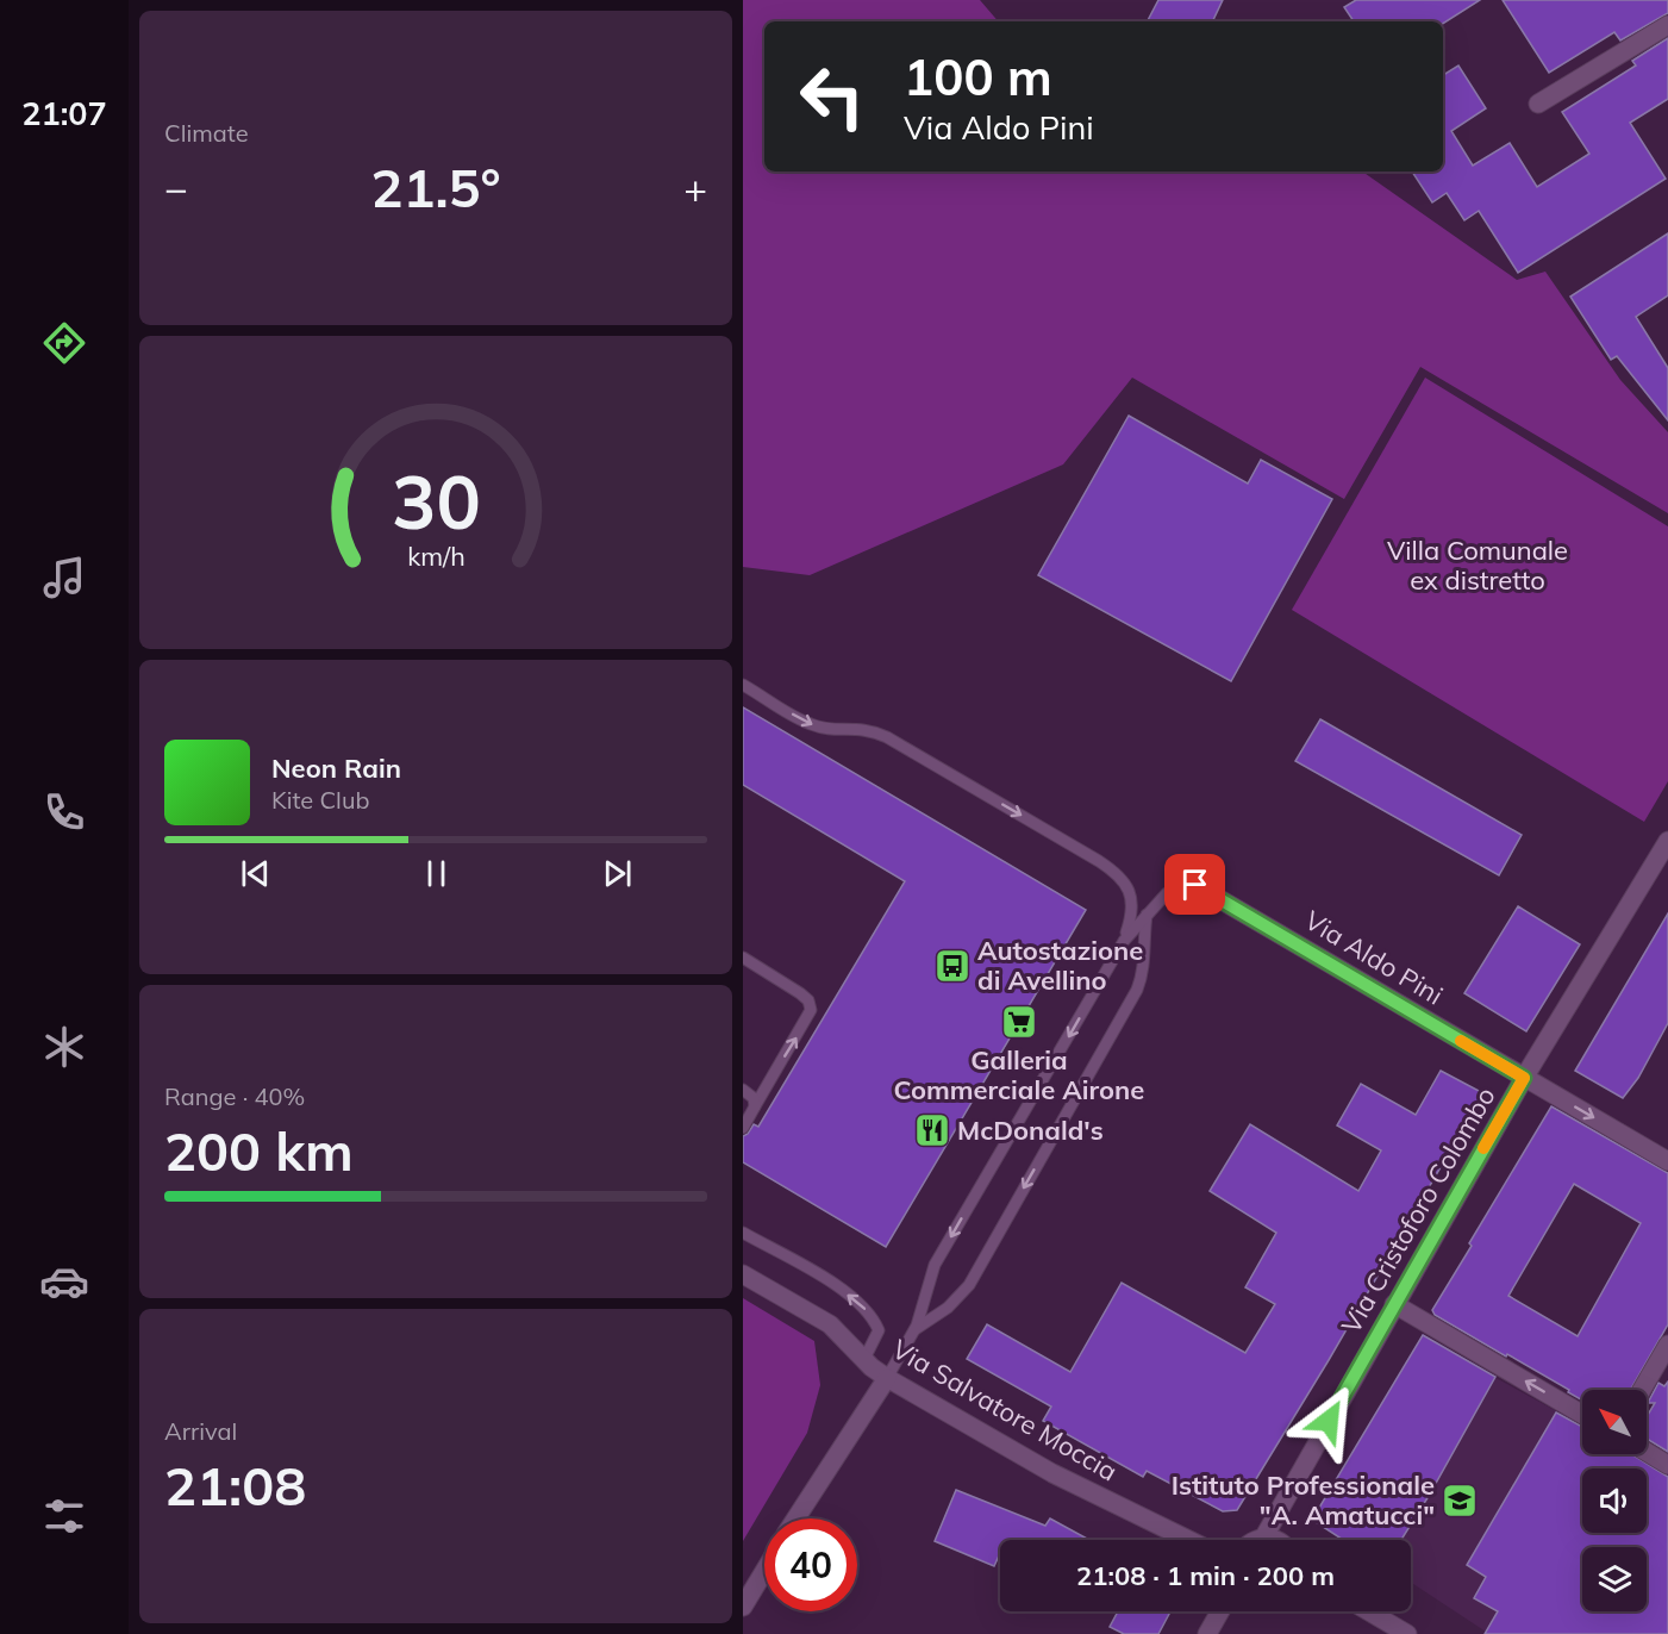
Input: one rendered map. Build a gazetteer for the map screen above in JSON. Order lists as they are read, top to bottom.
{
  "streets": {
    "street": ["Via Aldo Pini", "Via Cristoforo Colombo", "Via Salvatore Moccia"]
  },
  "crossings": [
    ["Via Aldo Pini", "Via Cristoforo Colombo"]
  ],
  "parks": ["Villa Comunale ex distretto"],
  "places": {
    "bus stop": ["Autostazione di Avellino"],
    "supermarket": ["Galleria Commerciale Airone"],
    "restaurant": ["McDonald's"],
    "school or university": ["Istituto Professionale \"A. Amatucci\""]
  },
  "north": "top left",
  "page": {
    "tabs": "21:07",
    "tile": [
      "Climate",
      ["Range · 40%", "200 km"],
      ["Arrival", "21:08"]
    ],
    "turn": ["100 m", "Via Aldo Pini"],
    "heat": ["−", "21.5°", "+"],
    "song": ["Neon Rain", "Kite Club"],
    "limit": "40",
    "trip": "21:08 · 1 min · 200 m",
    "gauge": ["30", "km/h"]
  }
}
